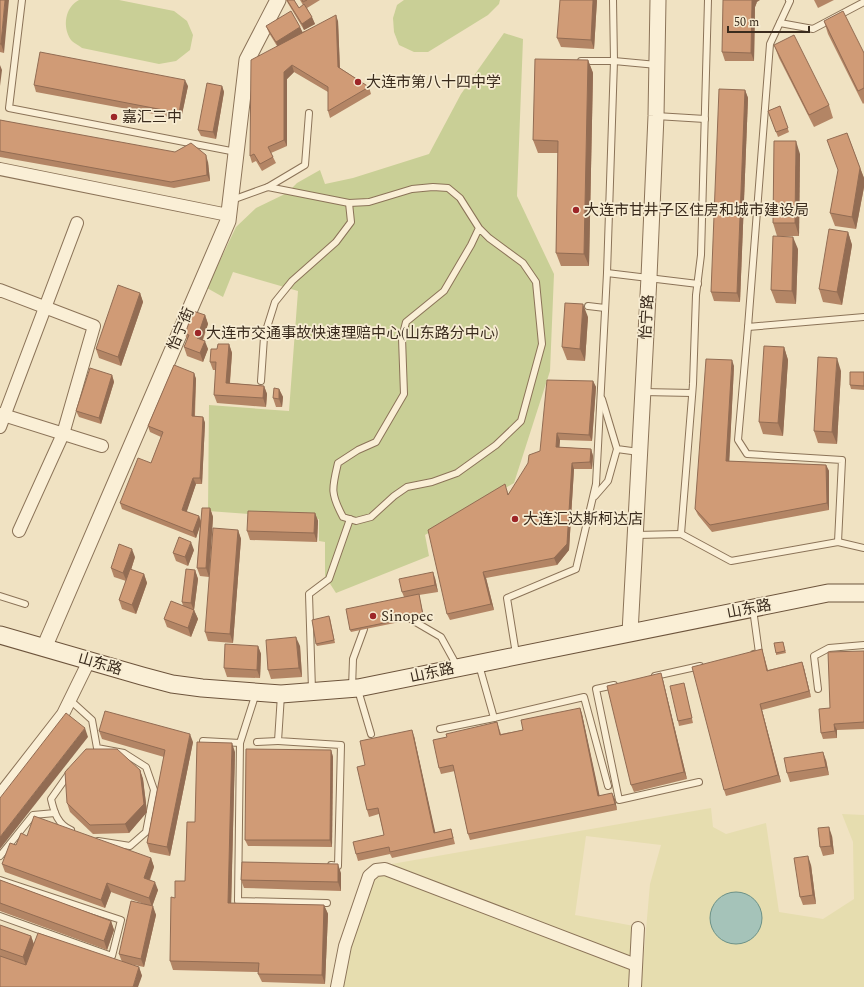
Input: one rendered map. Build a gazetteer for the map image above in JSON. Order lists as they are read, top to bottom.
{
  "streets": {
    "main road": ["山东路"],
    "street": ["怡宁路", "怡宁街"]
  },
  "crossings": [
    ["怡宁路", "山东路"],
    ["怡宁街", "山东路"]
  ],
  "places": [
    "大连市第八十四中学",
    "嘉汇三中",
    "大连市甘井子区住房和城市建设局",
    "大连市交通事故快速理赔中心(山东路分中心)",
    "大连汇达斯柯达店",
    "Sinopec"
  ],
  "scale_bar": "50 m"
}
